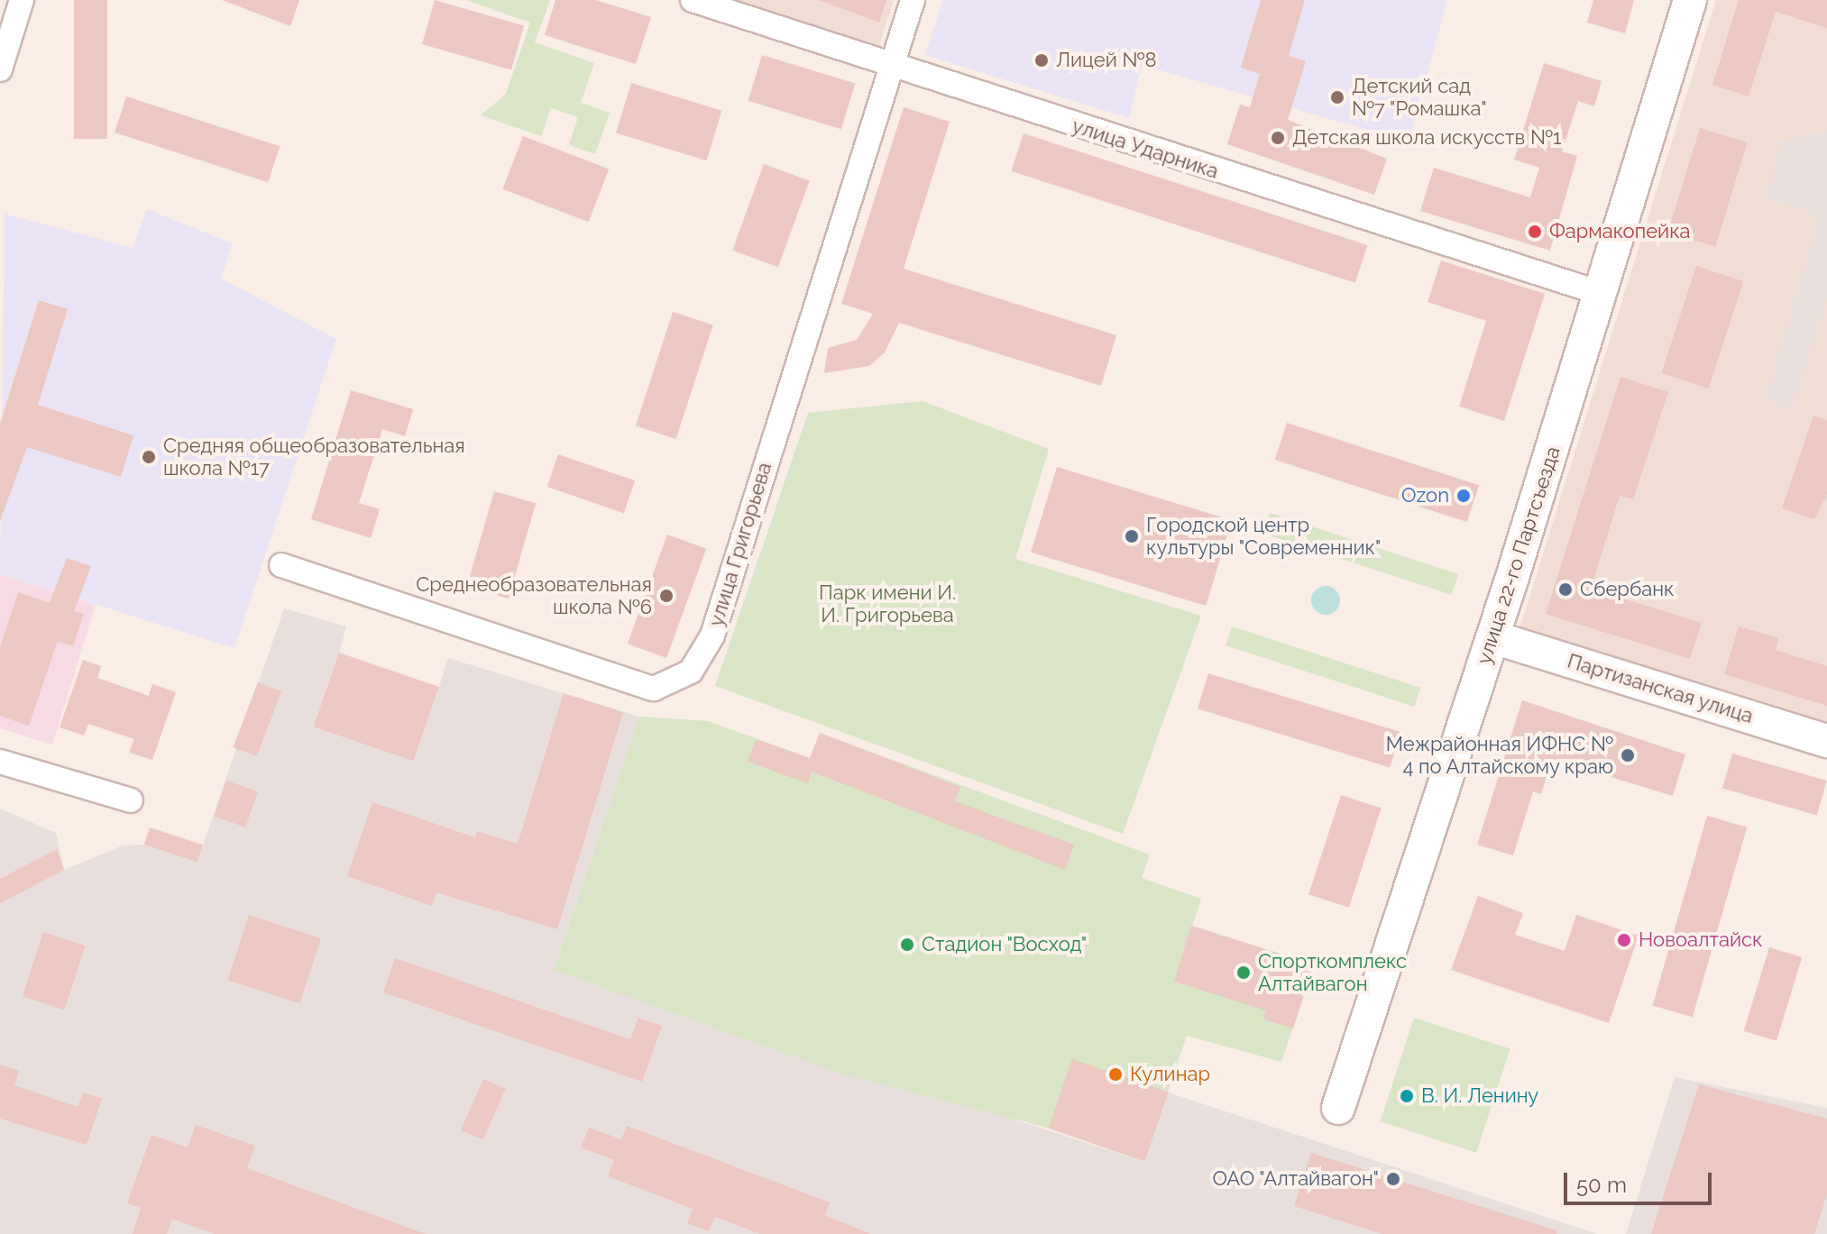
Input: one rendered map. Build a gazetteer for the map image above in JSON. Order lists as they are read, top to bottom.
{
  "streets": {
    "street": [
      "улица Ударника",
      "улица Григорьева",
      "улица 22-го Партсъезда",
      "Партизанская улица"
    ]
  },
  "crossings": [
    ["улица Ударника", "улица Григорьева"],
    ["улица Ударника", "улица 22-го Партсъезда"],
    ["улица 22-го Партсъезда", "Партизанская улица"]
  ],
  "parks": ["Парк имени И. И. Григорьева"],
  "places": [
    "Лицей №8",
    "Детский сад №7 \"Ромашка\"",
    "Детская школа искусств №1",
    "Фармакопейка",
    "Средняя общеобразовательная школа №17",
    "Ozon",
    "Городской центр культуры \"Современник\"",
    "Сбербанк",
    "Среднеобразовательная школа №6",
    "Межрайонная ИФНС № 4 по Алтайскому краю",
    "Новоалтайск",
    "Стадион \"Восход\"",
    "Спорткомплекс Алтайвагон",
    "Кулинар",
    "В. И. Ленину",
    "ОАО \"Алтайвагон\""
  ],
  "scale_bar": "50 m"
}
